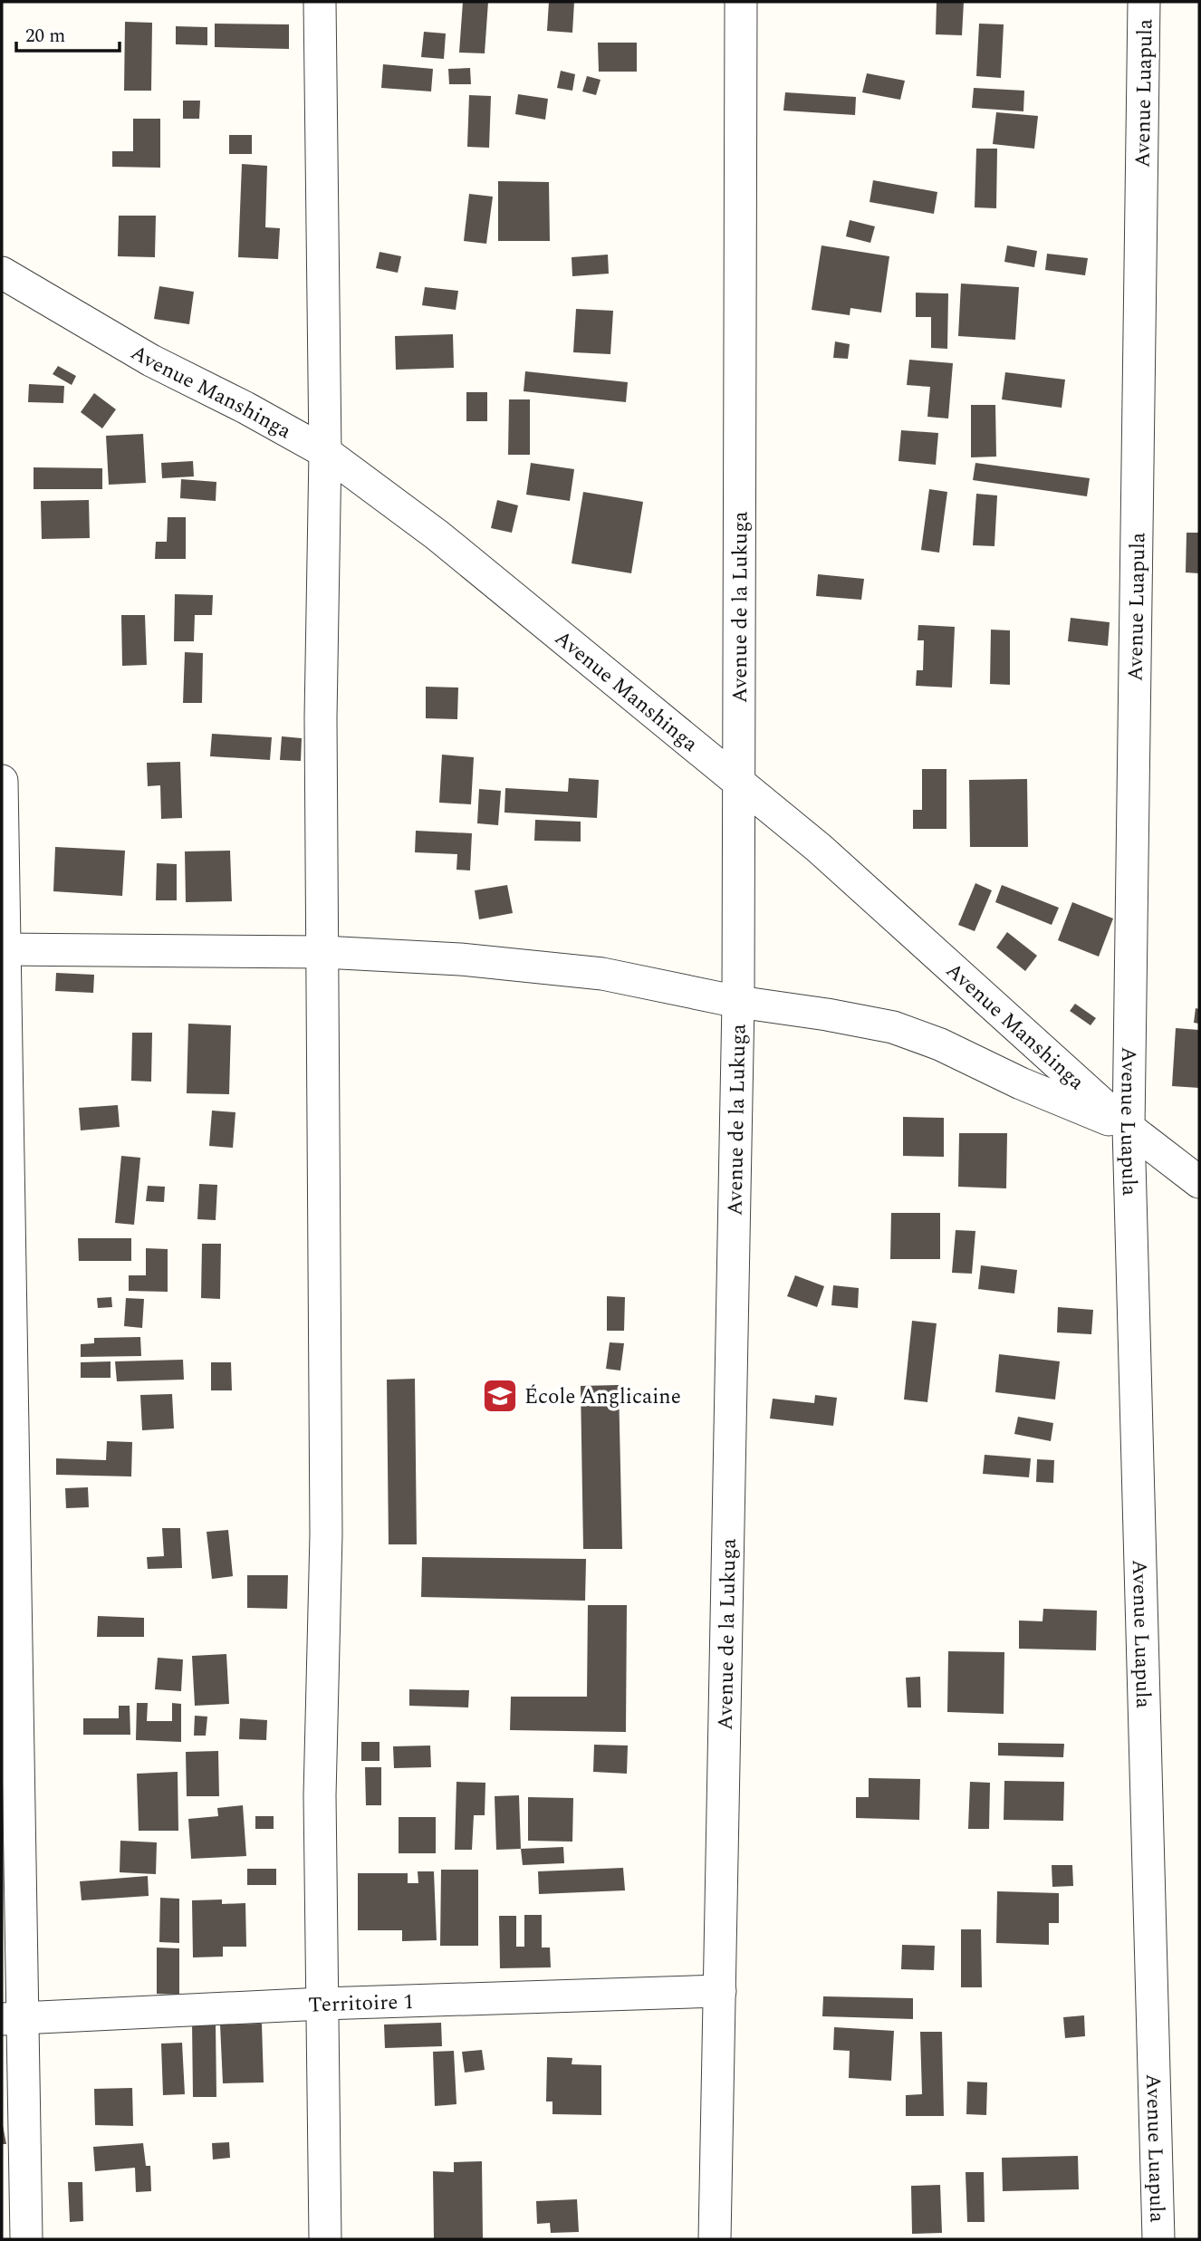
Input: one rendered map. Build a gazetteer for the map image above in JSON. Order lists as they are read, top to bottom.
{
  "streets": {
    "street": [
      "Avenue Luapula",
      "Avenue Manshinga",
      "Avenue de la Lukuga",
      "Territoire 1"
    ]
  },
  "crossings": [
    ["Avenue Luapula", "Avenue Manshinga"],
    ["Avenue Manshinga", "Avenue de la Lukuga"],
    ["Avenue de la Lukuga", "Territoire 1"]
  ],
  "places": {
    "school or university": ["École Anglicaine"]
  },
  "scale_bar": "20 m"
}
